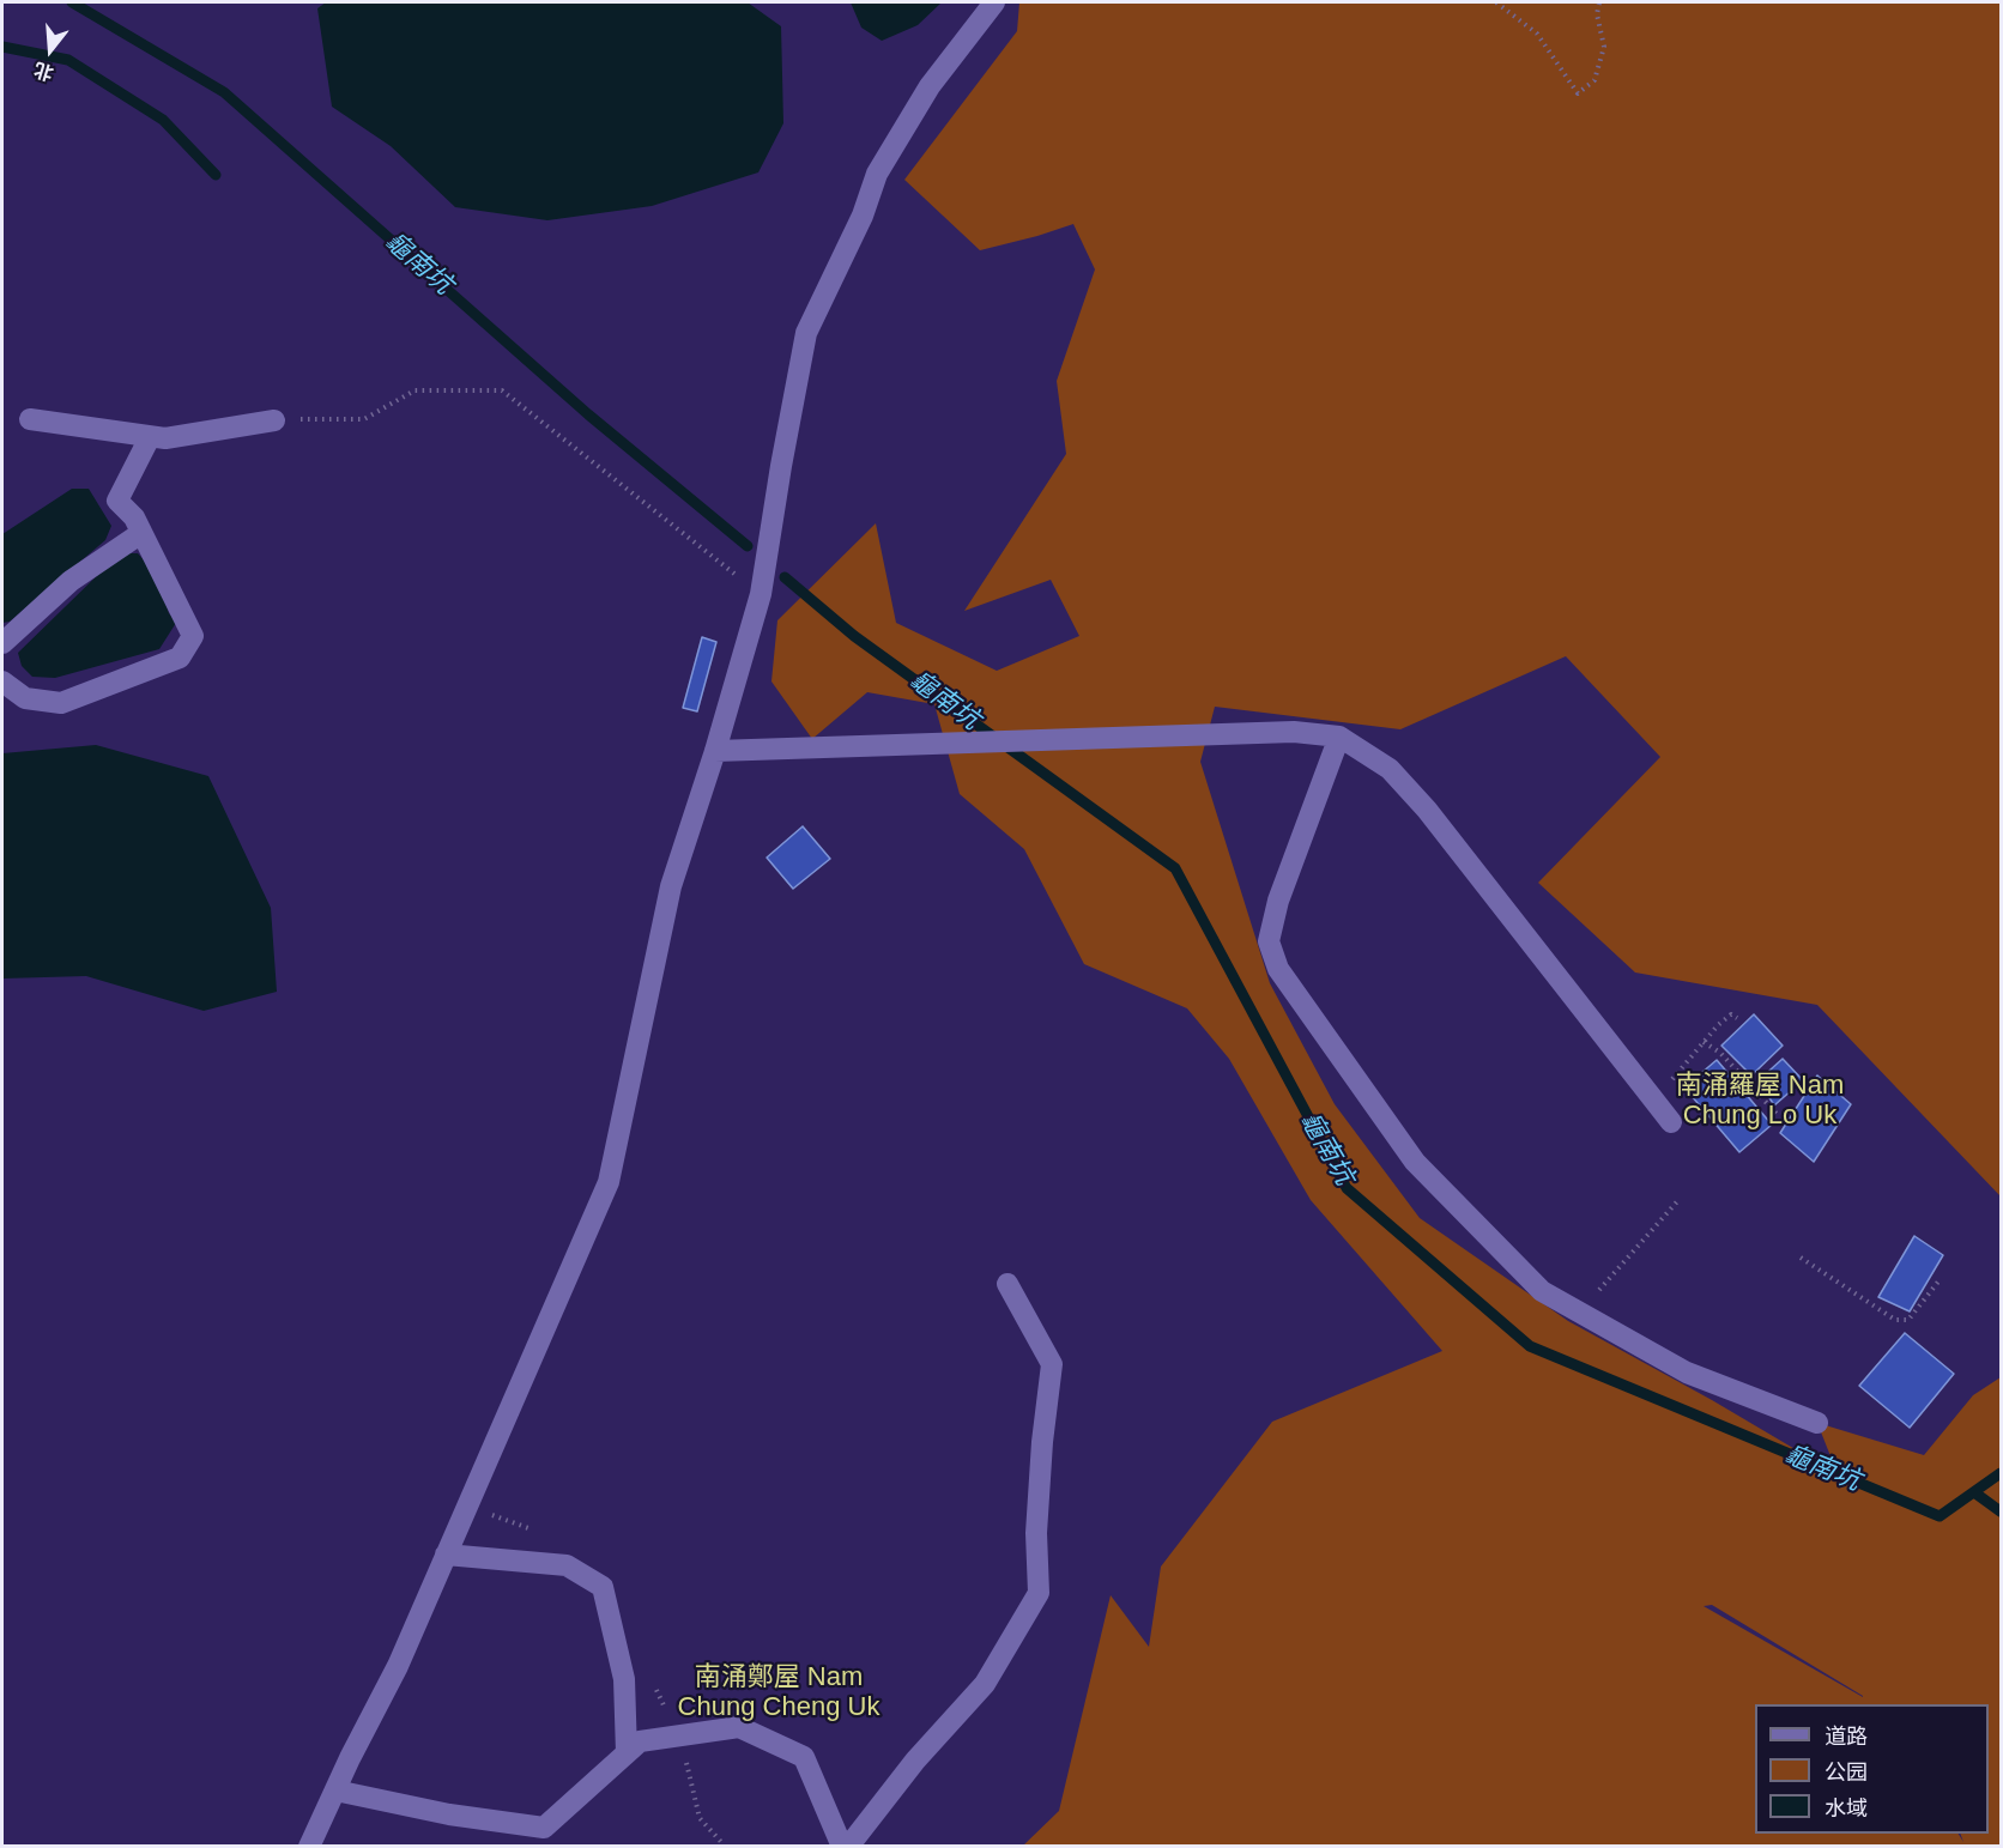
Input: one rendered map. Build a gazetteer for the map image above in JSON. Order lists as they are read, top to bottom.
{
  "districts": ["南涌羅屋 Nam Chung Lo Uk", "南涌鄭屋 Nam Chung Cheng Uk"],
  "water": ["龜南坑"],
  "legend": ["道路", "公园", "水域"],
  "north": "bottom"
}
